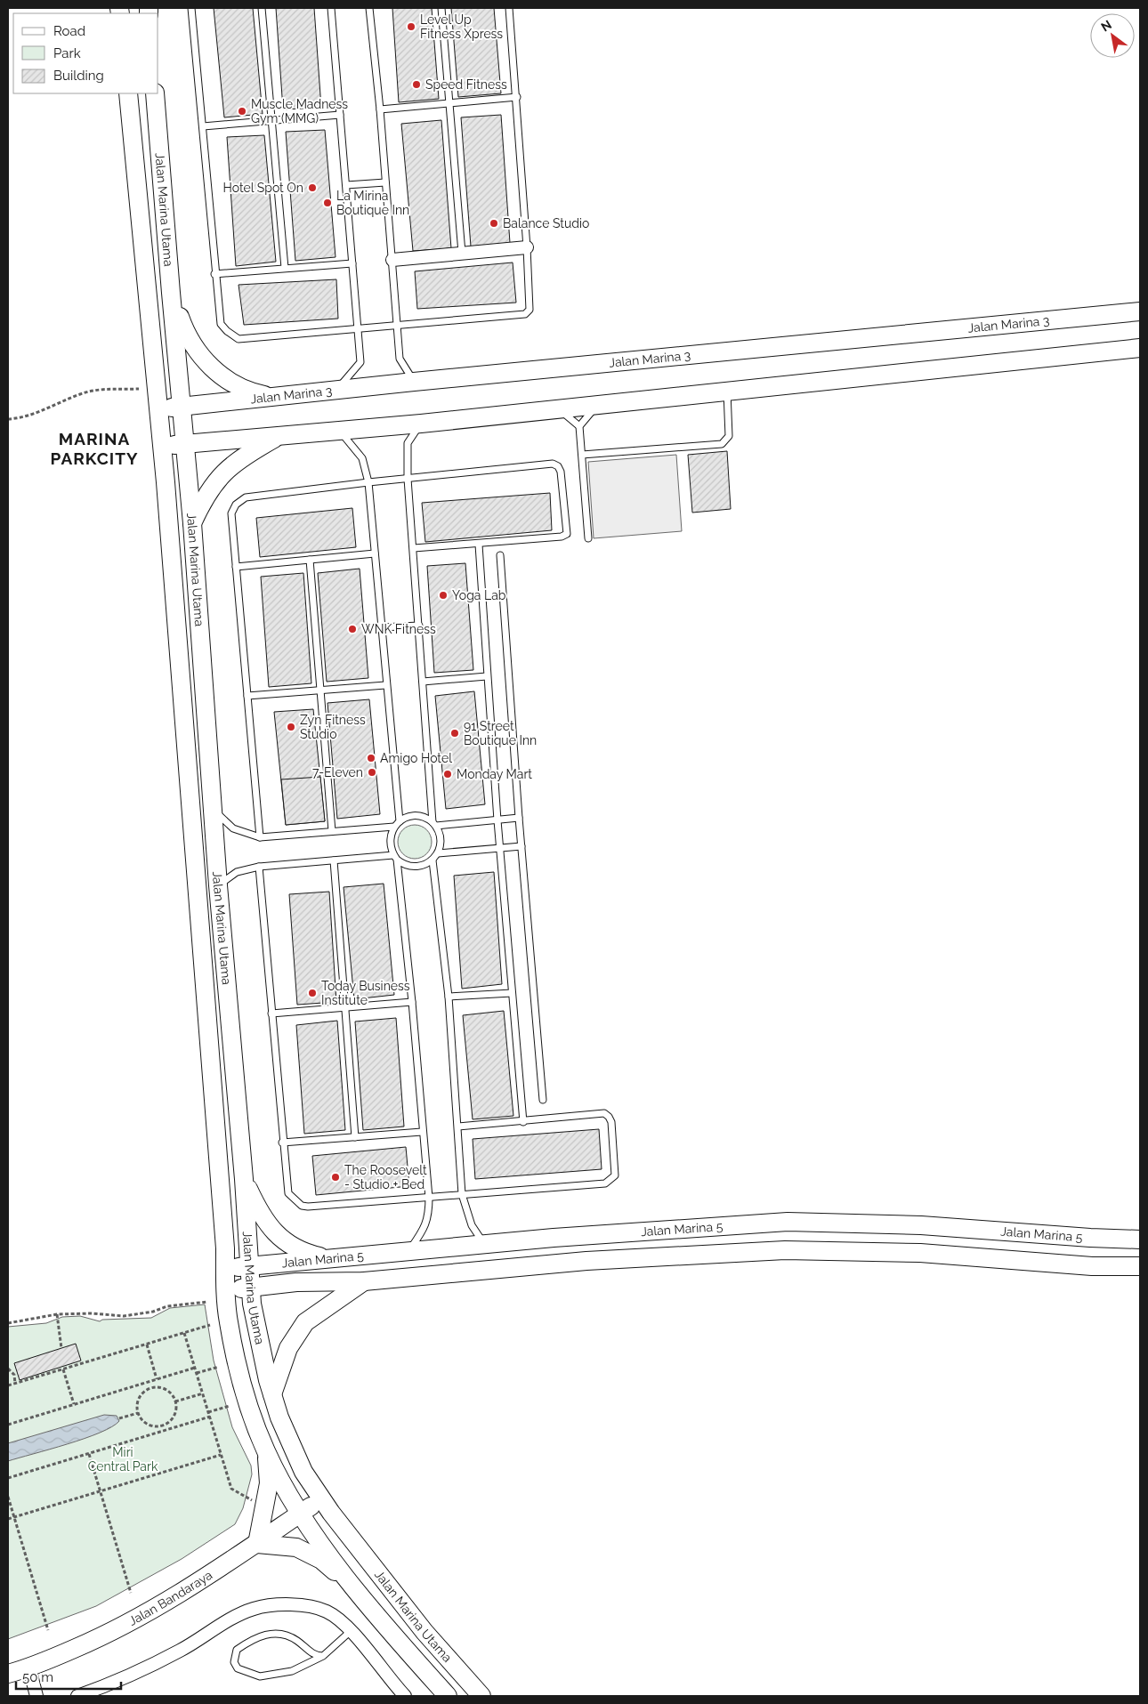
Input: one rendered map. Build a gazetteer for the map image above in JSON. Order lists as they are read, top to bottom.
{
  "streets": {
    "street": [
      "Jalan Marina Utama",
      "Jalan Marina 3",
      "Jalan Marina 5",
      "Jalan Bandaraya"
    ]
  },
  "crossings": [
    ["Jalan Marina Utama", "Jalan Marina 3"],
    ["Jalan Marina Utama", "Jalan Marina 5"],
    ["Jalan Marina Utama", "Jalan Bandaraya"]
  ],
  "districts": ["MARINA PARKCITY"],
  "parks": ["Miri Central Park"],
  "places": [
    "Level Up Fitness Xpress",
    "Speed Fitness",
    "Muscle Madness Gym (MMG)",
    "Hotel Spot On",
    "La Mirina Boutique Inn",
    "Balance Studio",
    "Yoga Lab",
    "WNK Fitness",
    "Zyn Fitness Studio",
    "91 Street Boutique Inn",
    "Amigo Hotel",
    "7-Eleven",
    "Monday Mart",
    "Today Business Institute",
    "The Roosevelt - Studio + Bed"
  ],
  "legend": ["Road", "Park", "Building"],
  "scale_bar": "50 m",
  "north": "top left"
}
